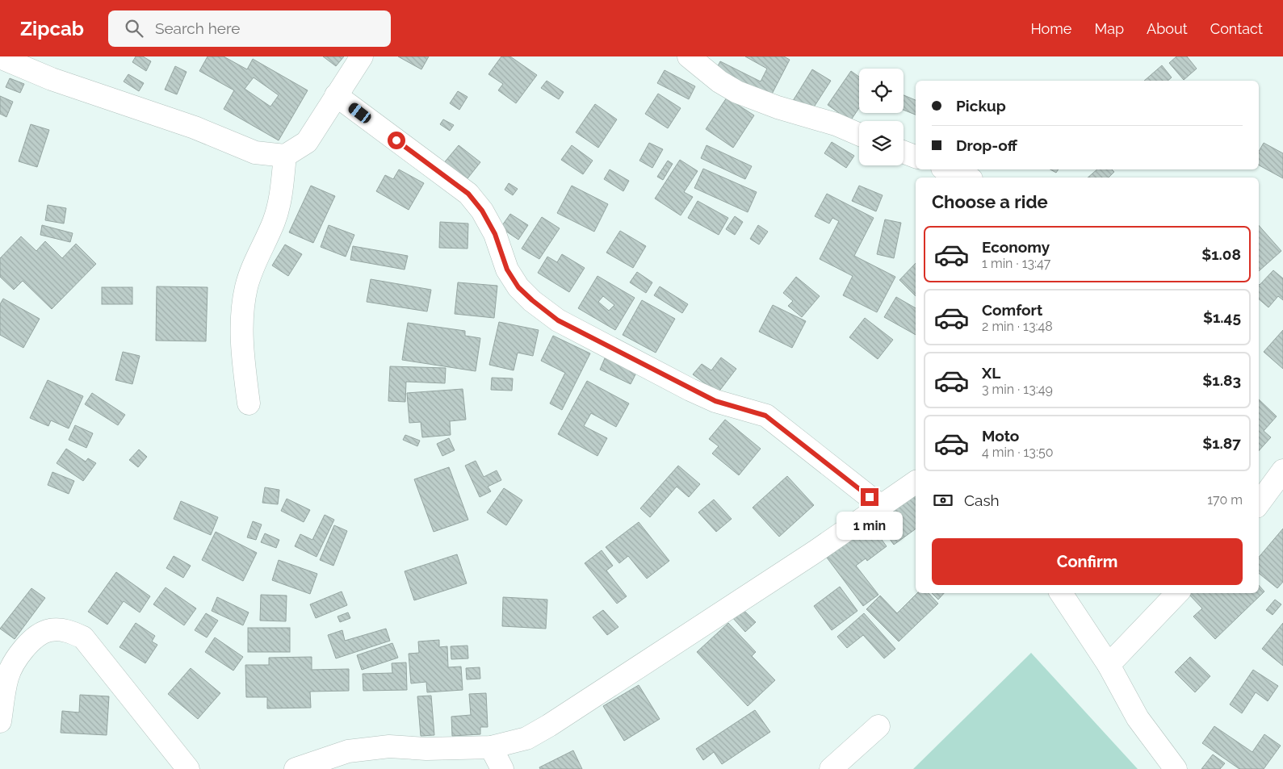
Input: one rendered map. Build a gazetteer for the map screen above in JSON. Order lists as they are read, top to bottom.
{
  "page": {
    "header": "Zipcab",
    "search": "Search here",
    "nav": [
      "Home",
      "Map",
      "About",
      "Contact"
    ],
    "banner": ["Pickup", "Drop-off"],
    "heading": "Choose a ride",
    "list": [
      {
        "name": "Economy",
        "note": "1 min · 13:47",
        "value": "$1.08"
      },
      {
        "name": "Comfort",
        "note": "2 min · 13:48",
        "value": "$1.45"
      },
      {
        "name": "XL",
        "note": "3 min · 13:49",
        "value": "$1.83"
      },
      {
        "name": "Moto",
        "note": "4 min · 13:50",
        "value": "$1.87"
      }
    ],
    "pay": ["Cash", "170 m"],
    "bubble": "1 min",
    "buttons": "Confirm"
  }
}
